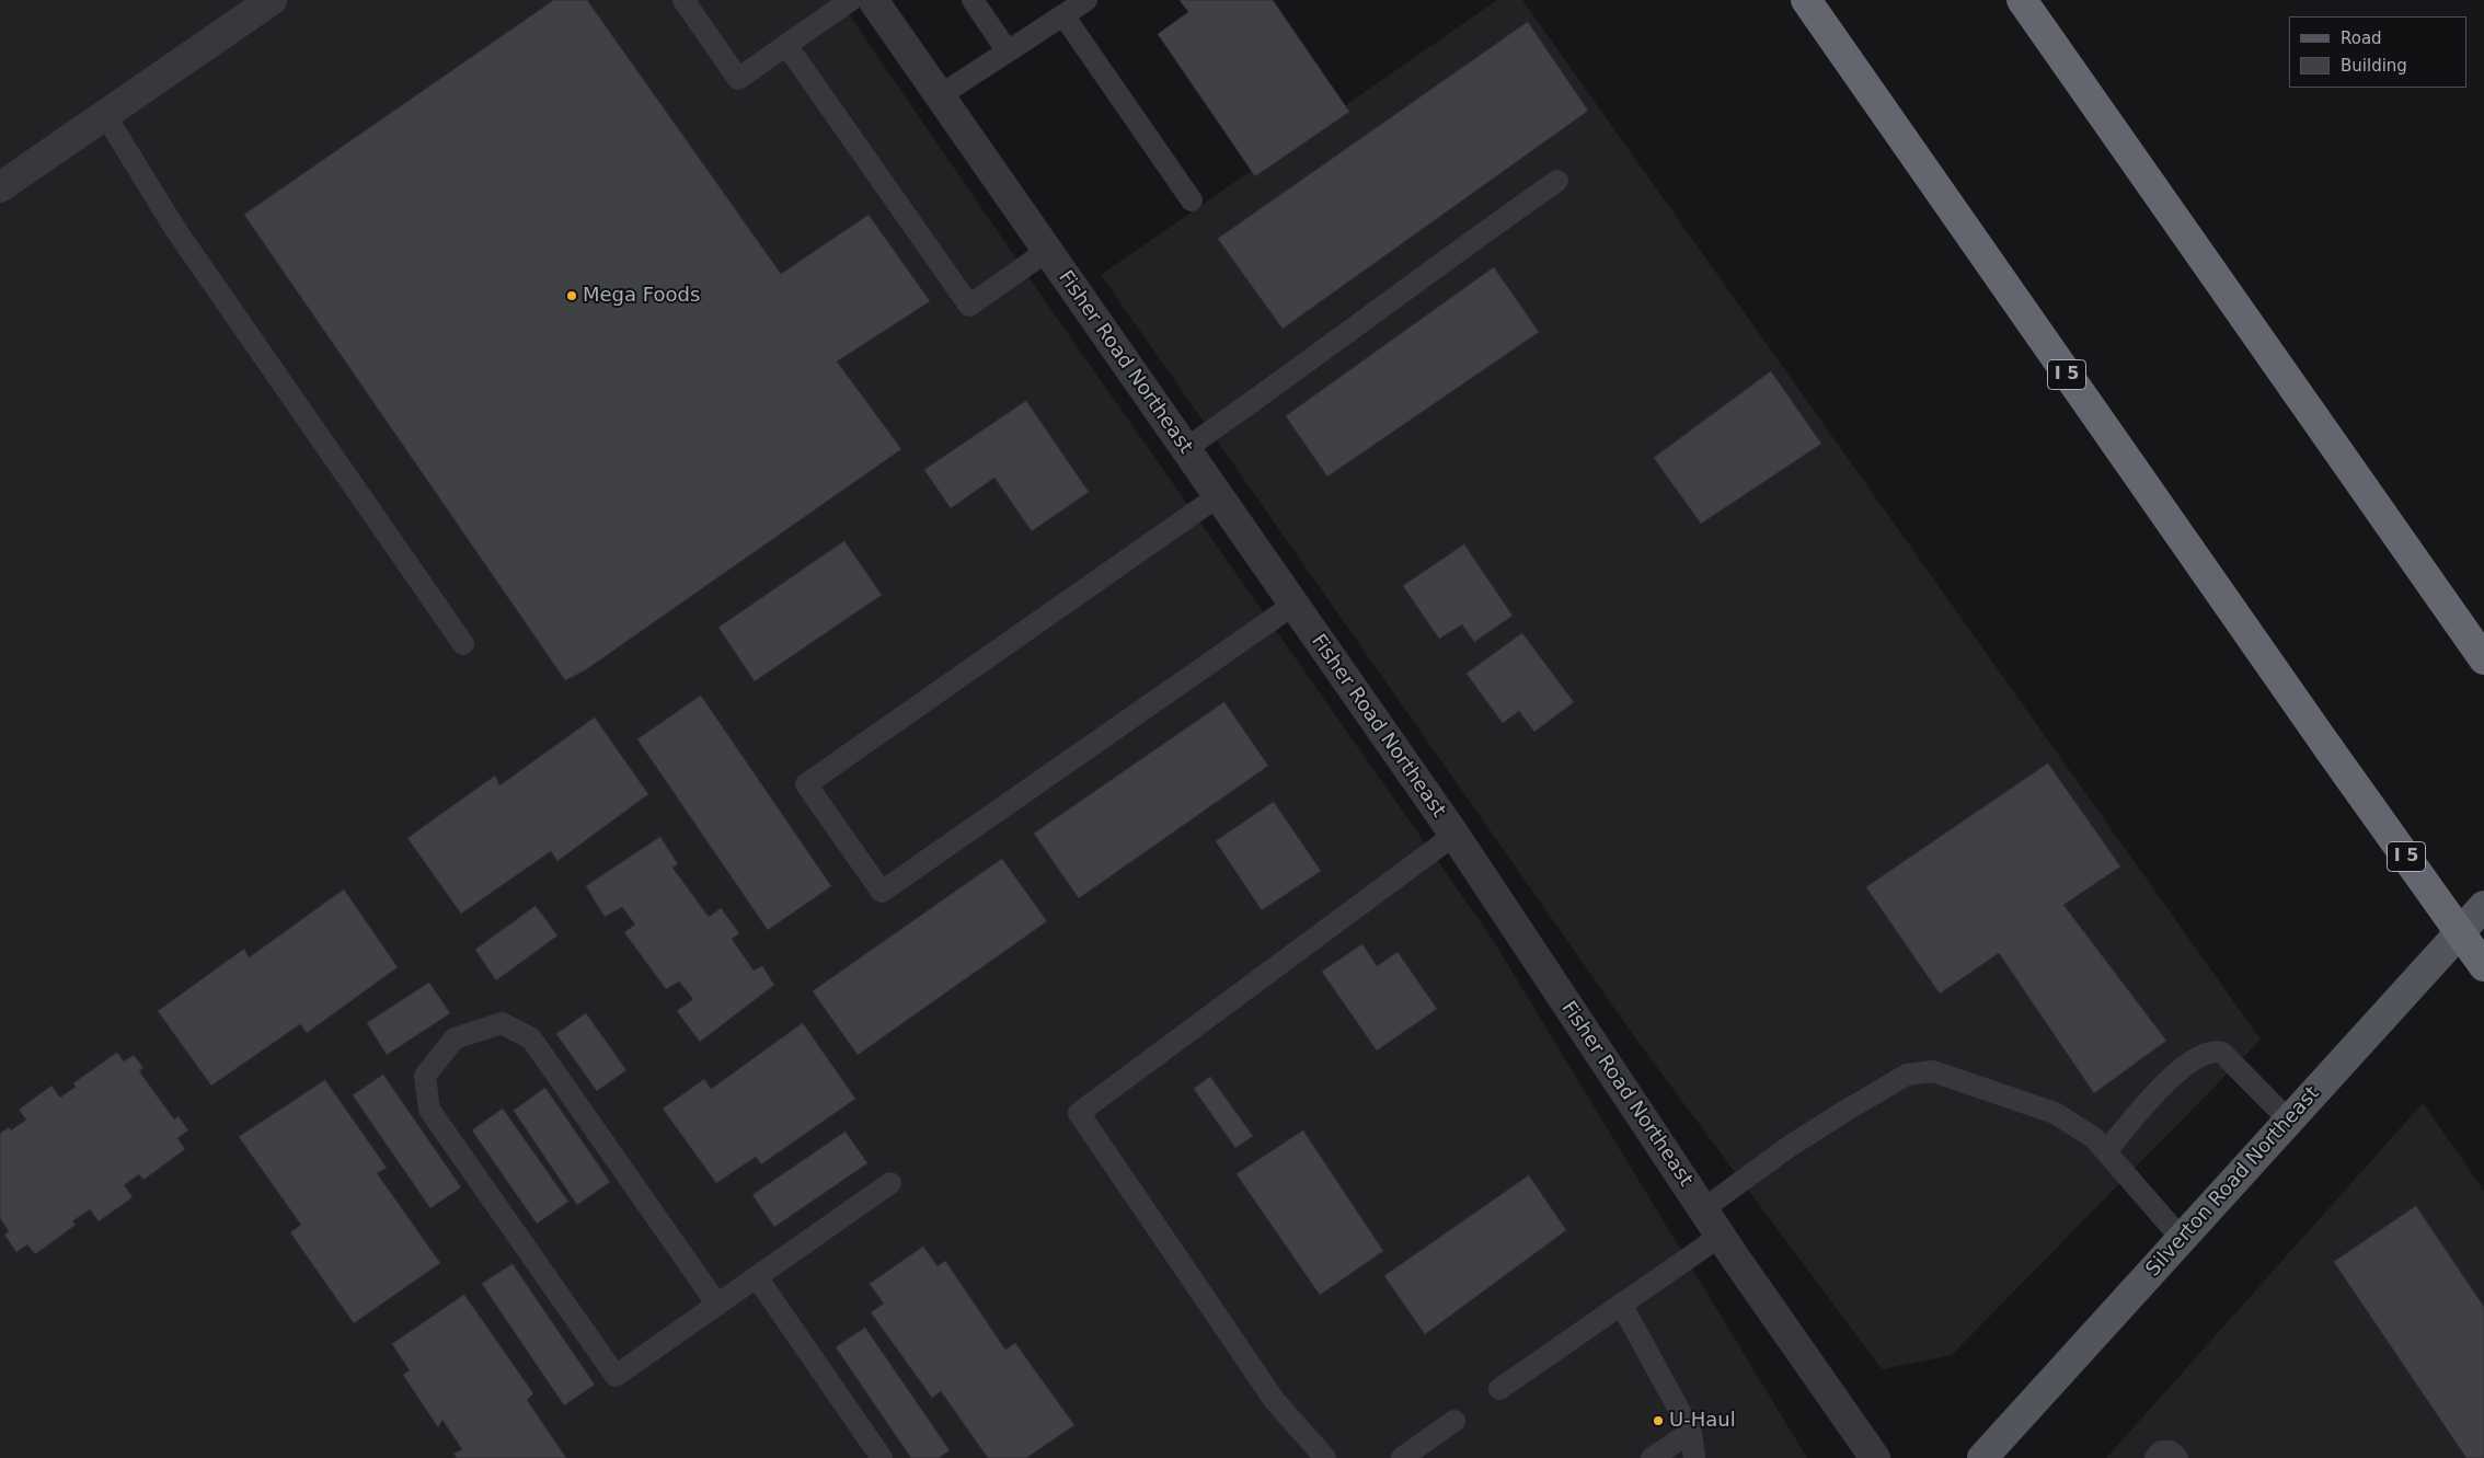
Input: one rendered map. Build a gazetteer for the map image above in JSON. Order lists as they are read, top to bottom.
{
  "streets": {
    "highway": ["I 5"],
    "main road": ["Silverton Road Northeast"],
    "street": ["Fisher Road Northeast"]
  },
  "places": ["Mega Foods", "U-Haul"],
  "legend": ["Road", "Building"]
}
